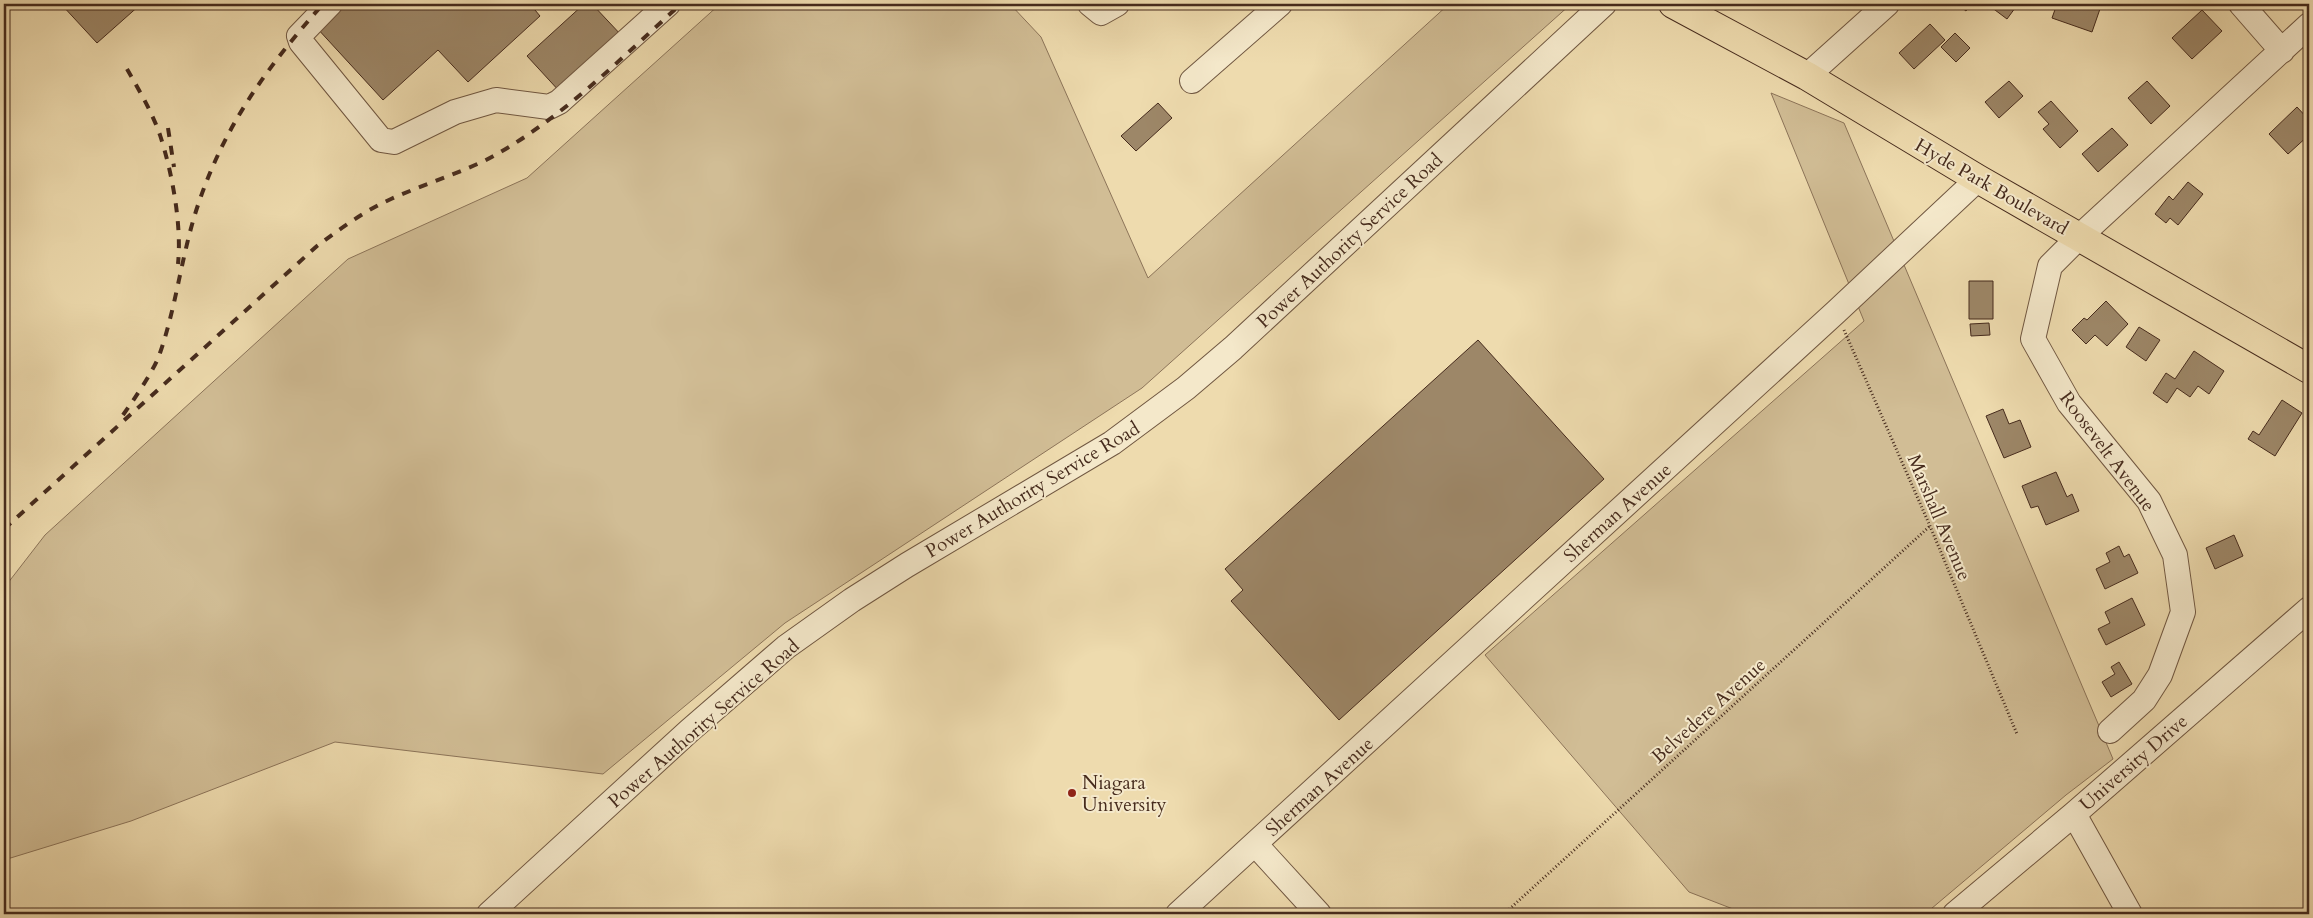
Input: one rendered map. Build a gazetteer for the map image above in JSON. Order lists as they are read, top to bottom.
{
  "streets": {
    "main road": ["Hyde Park Boulevard"],
    "street": [
      "Power Authority Service Road",
      "Roosevelt Avenue",
      "Sherman Avenue",
      "University Drive"
    ],
    "path": ["Marshall Avenue", "Belvedere Avenue"]
  },
  "crossings": [
    ["Hyde Park Boulevard", "Roosevelt Avenue"],
    ["Hyde Park Boulevard", "Sherman Avenue"],
    ["Sherman Avenue", "Marshall Avenue"],
    ["Marshall Avenue", "Belvedere Avenue"]
  ],
  "places": ["Niagara University"]
}
